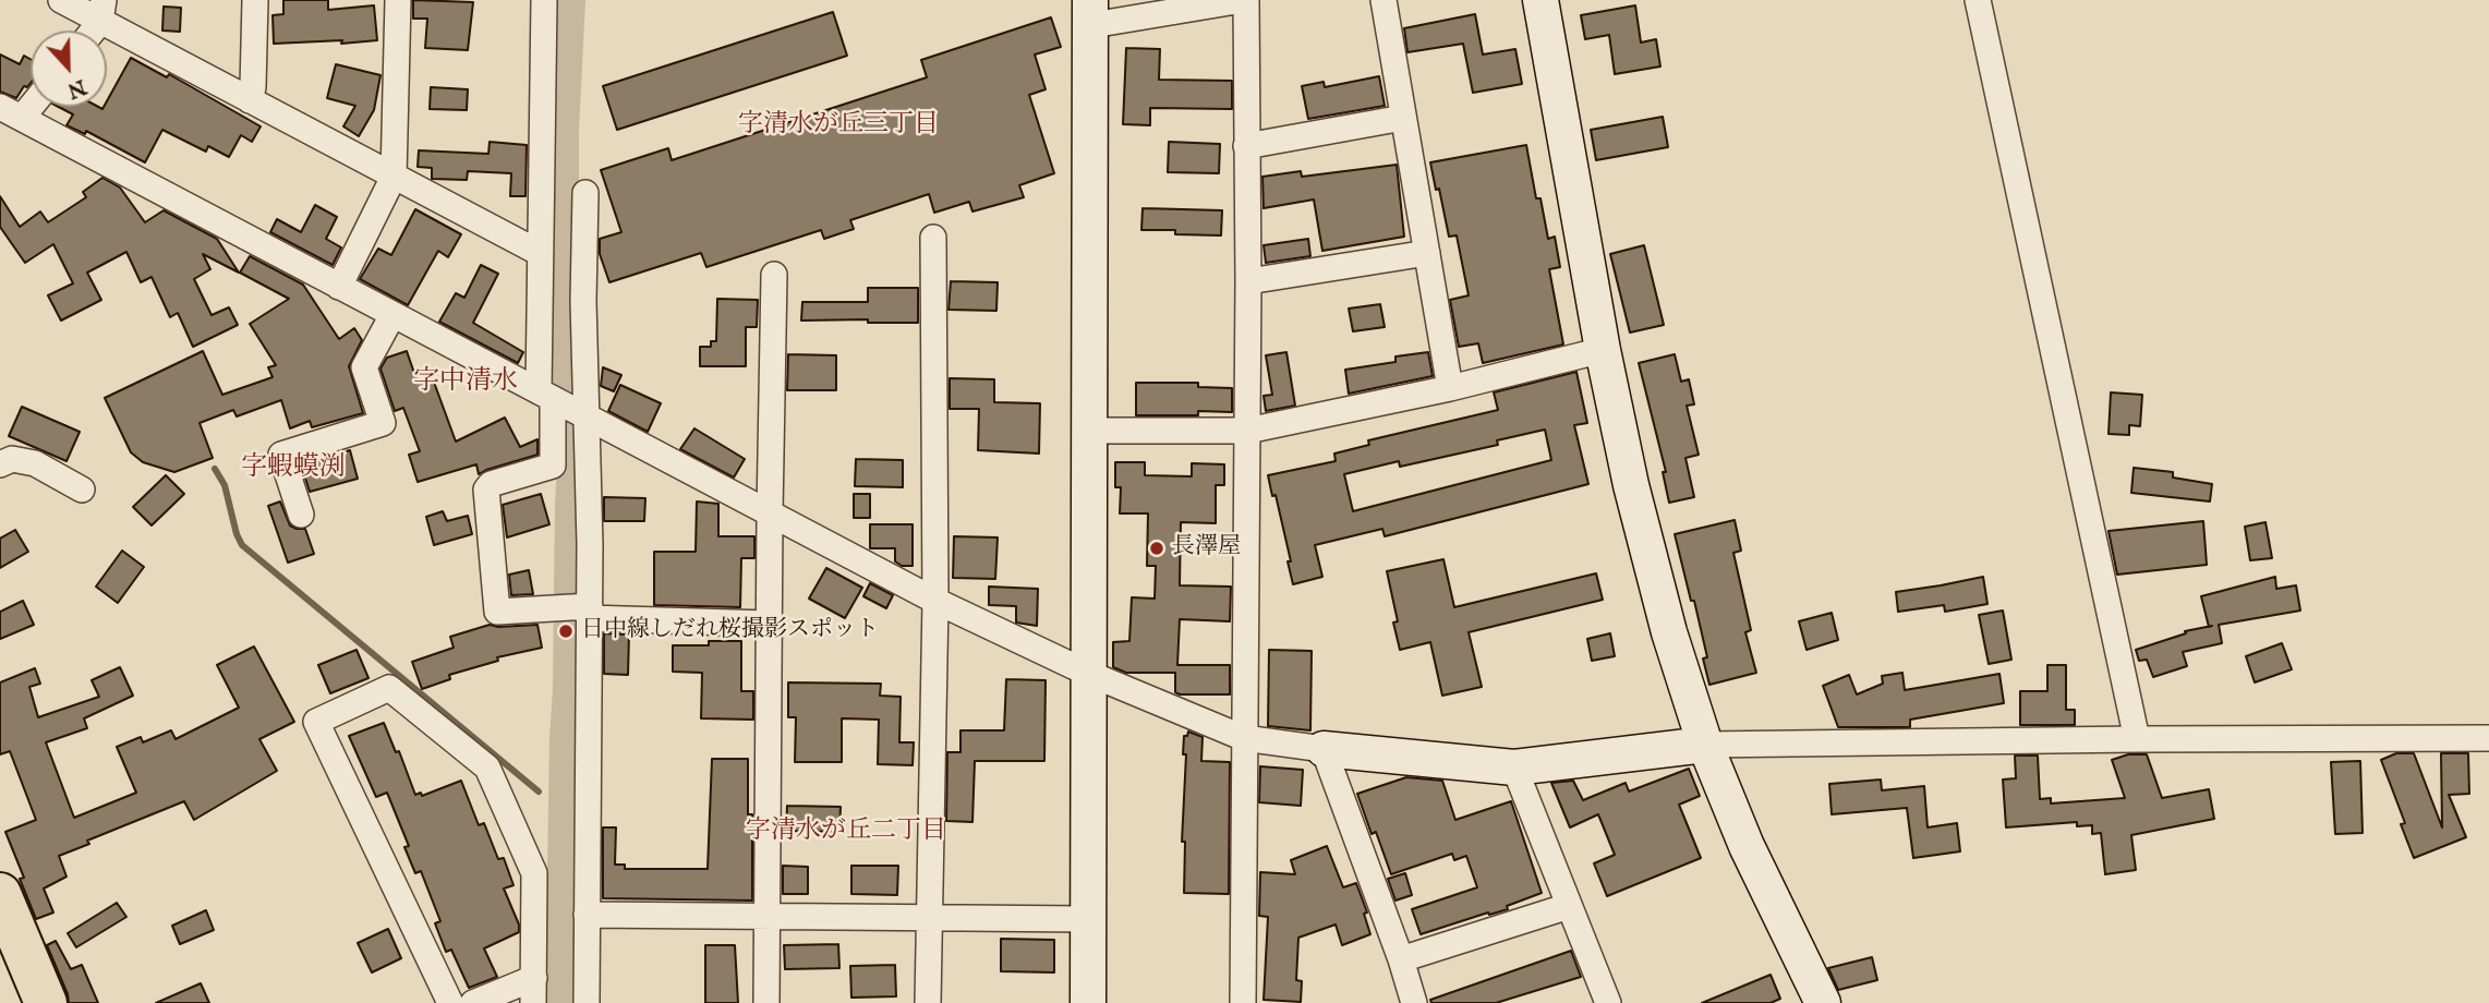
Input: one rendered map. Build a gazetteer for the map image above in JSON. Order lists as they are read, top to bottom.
{
  "districts": [
    "字清水が丘三丁目",
    "字中清水",
    "字蝦蟆渕",
    "字清水が丘二丁目"
  ],
  "places": ["長澤屋", "日中線しだれ桜撮影スポット"],
  "north": "bottom"
}
